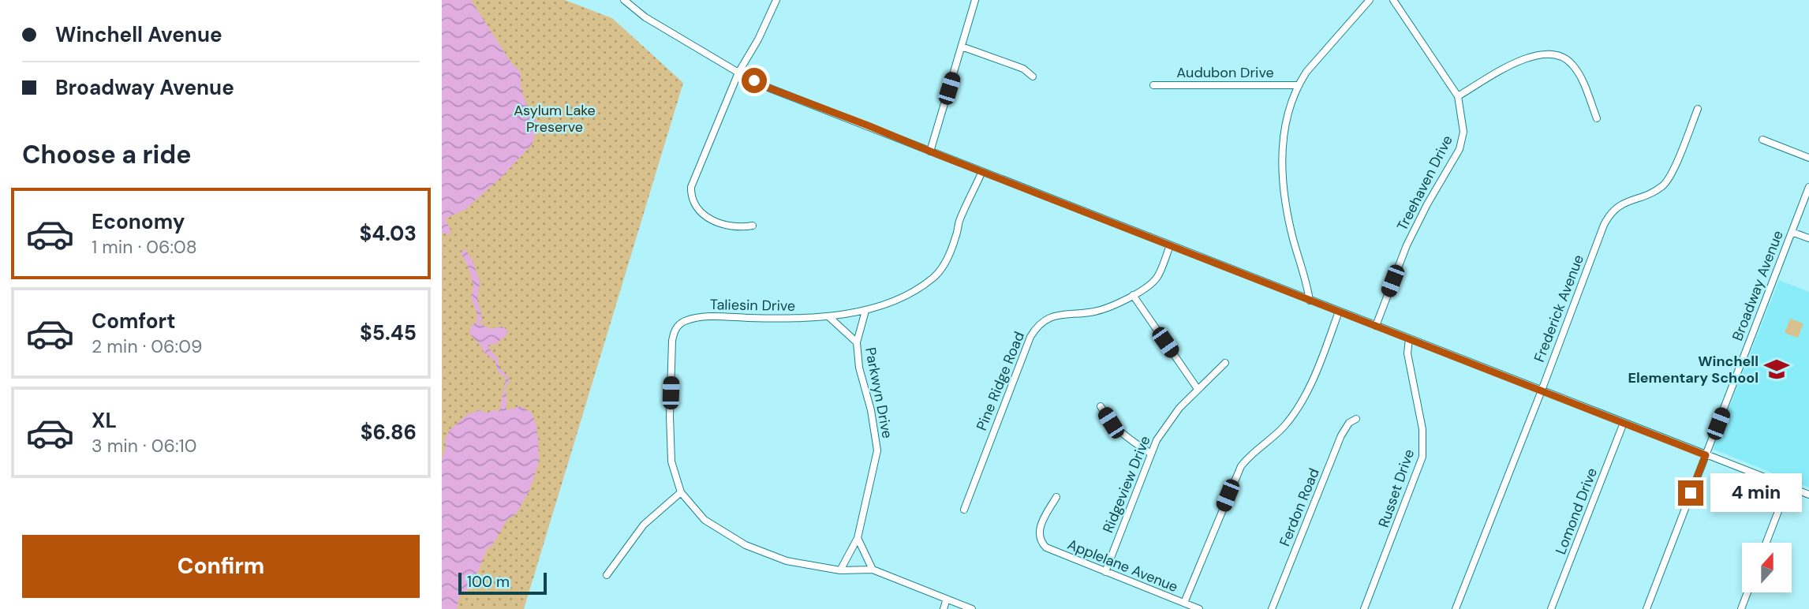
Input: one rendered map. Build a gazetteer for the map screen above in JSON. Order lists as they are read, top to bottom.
{
  "streets": {
    "street": [
      "Audubon Drive",
      "Treehaven Drive",
      "Broadway Avenue",
      "Taliesin Drive",
      "Frederick Avenue",
      "Pine Ridge Road",
      "Parkwyn Drive",
      "Ridgeview Drive",
      "Russet Drive",
      "Ferdon Road",
      "Lomond Drive",
      "Applelane Avenue"
    ]
  },
  "crossings": [
    ["Taliesin Drive", "Parkwyn Drive"],
    ["Ridgeview Drive", "Applelane Avenue"]
  ],
  "parks": ["Asylum Lake Preserve"],
  "places": {
    "school or university": ["Winchell Elementary School"]
  },
  "scale_bar": "100 m",
  "north": "top",
  "page": {
    "banner": ["Winchell Avenue", "Broadway Avenue"],
    "heading": "Choose a ride",
    "list": [
      {
        "name": "Economy",
        "note": "1 min · 06:08",
        "value": "$4.03"
      },
      {
        "name": "Comfort",
        "note": "2 min · 06:09",
        "value": "$5.45"
      },
      {
        "name": "XL",
        "note": "3 min · 06:10",
        "value": "$6.86"
      }
    ],
    "bubble": "4 min",
    "buttons": "Confirm",
    "scale": "100 m"
  }
}
